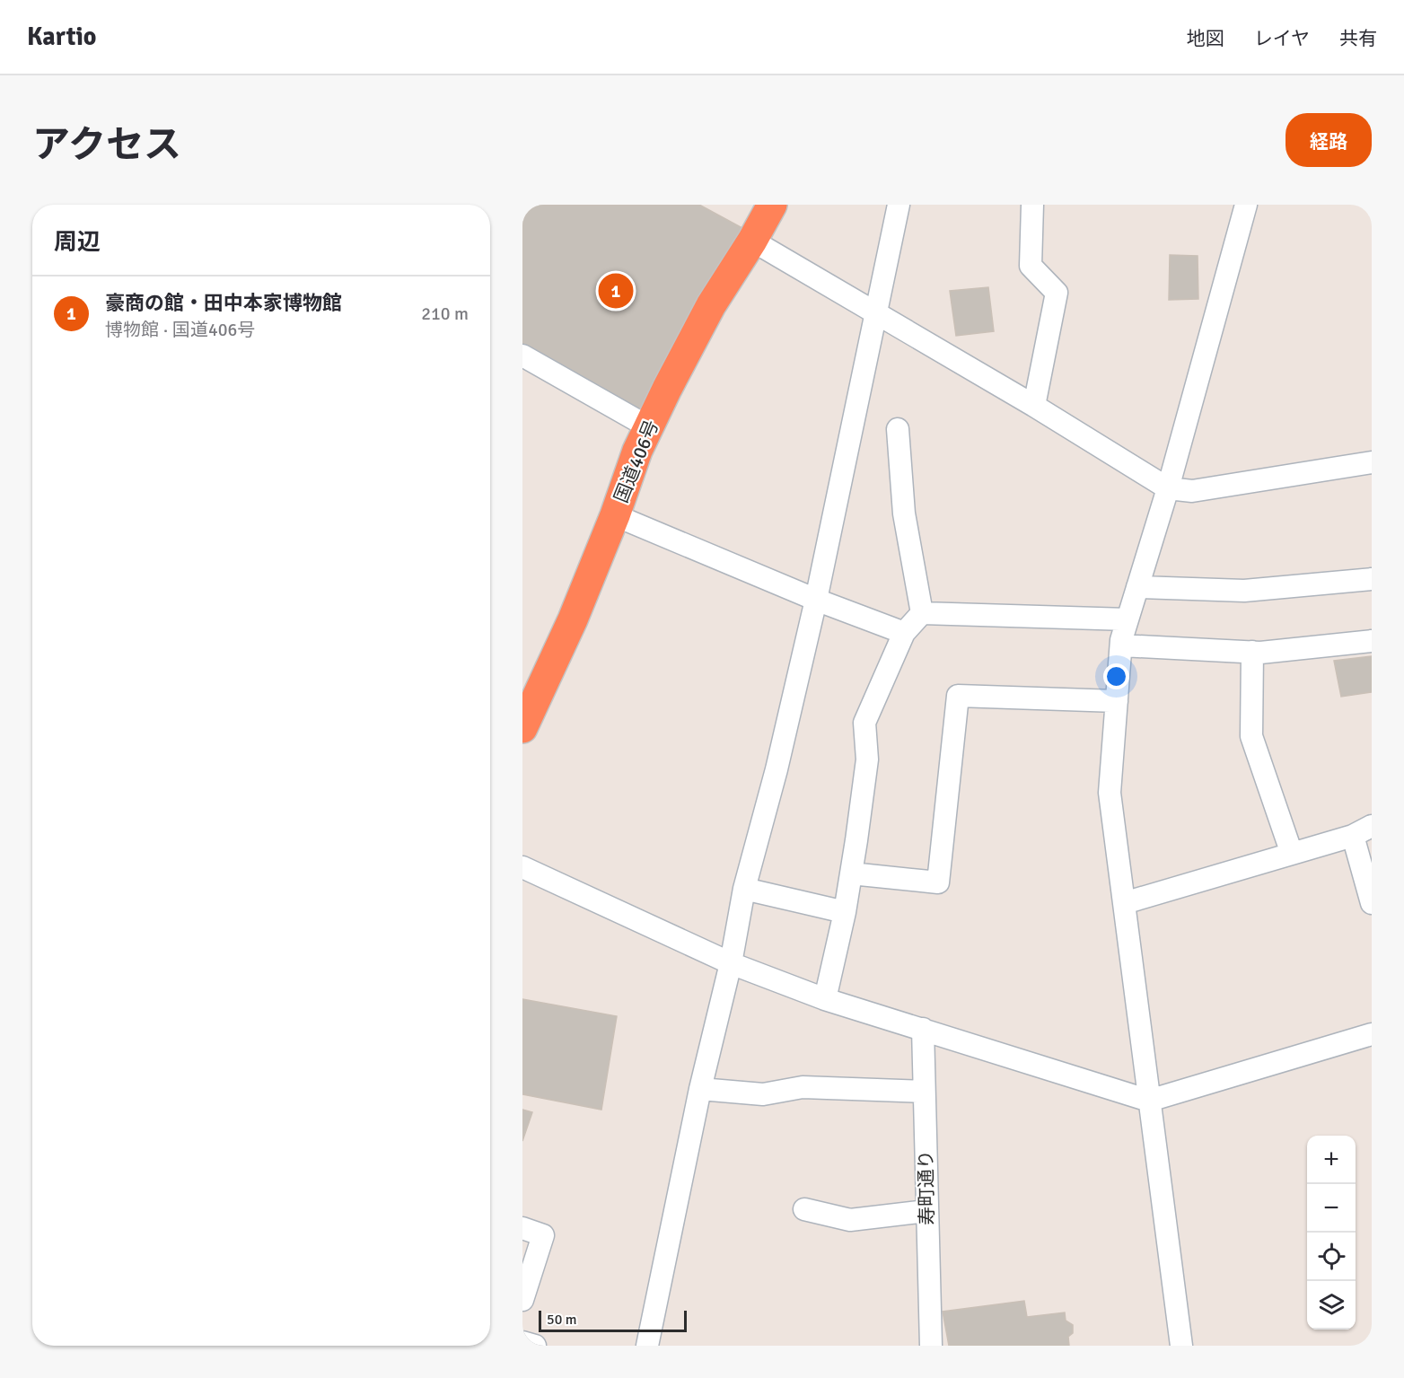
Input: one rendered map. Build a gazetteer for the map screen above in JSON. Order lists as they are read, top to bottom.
{
  "streets": {
    "highway": ["国道406号"],
    "street": ["寿町通り"]
  },
  "scale_bar": "50 m",
  "page": {
    "header": "Kartio",
    "nav": ["地図", "レイヤ", "共有"],
    "title": "アクセス",
    "buttons": "経路",
    "heading": "周辺",
    "pins": "1",
    "list": [
      {
        "mark": "1",
        "name": "豪商の館・田中本家博物館",
        "note": "博物館 · 国道406号",
        "value": "210 m"
      }
    ],
    "map_buttons": ["+", "−"],
    "scale": "50 m"
  }
}
